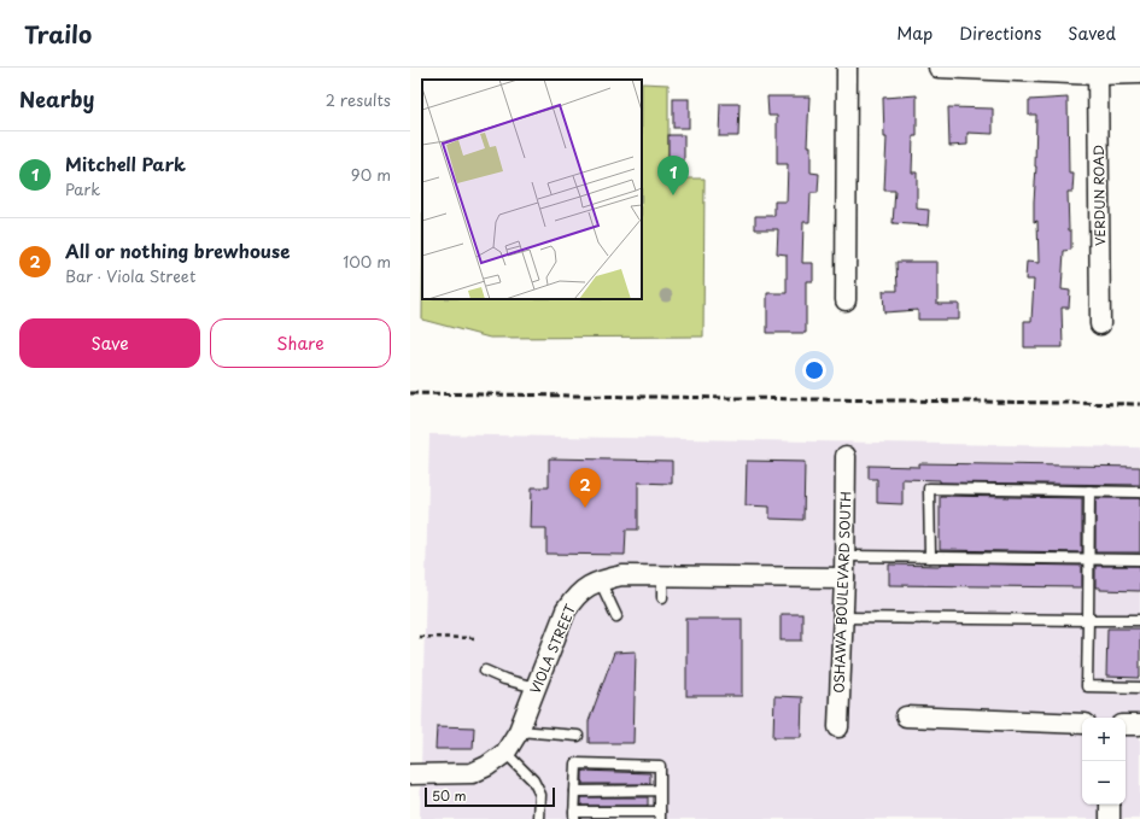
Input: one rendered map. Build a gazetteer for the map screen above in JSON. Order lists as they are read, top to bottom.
{
  "streets": {
    "street": ["VERDUN ROAD", "OSHAWA BOULEVARD SOUTH", "VIOLA STREET"]
  },
  "crossings": [
    ["OSHAWA BOULEVARD SOUTH", "VIOLA STREET"]
  ],
  "scale_bar": "50 m",
  "page": {
    "header": "Trailo",
    "nav": ["Map", "Directions", "Saved"],
    "heading": ["Nearby", "2 results"],
    "list": [
      {
        "mark": "1",
        "name": "Mitchell Park",
        "note": "Park",
        "value": "90 m"
      },
      {
        "mark": "2",
        "name": "All or nothing brewhouse",
        "note": "Bar · Viola Street",
        "value": "100 m"
      }
    ],
    "pins": ["1", "2"],
    "buttons": ["Save", "Share"],
    "map_buttons": ["+", "−"],
    "scale": "50 m"
  }
}
